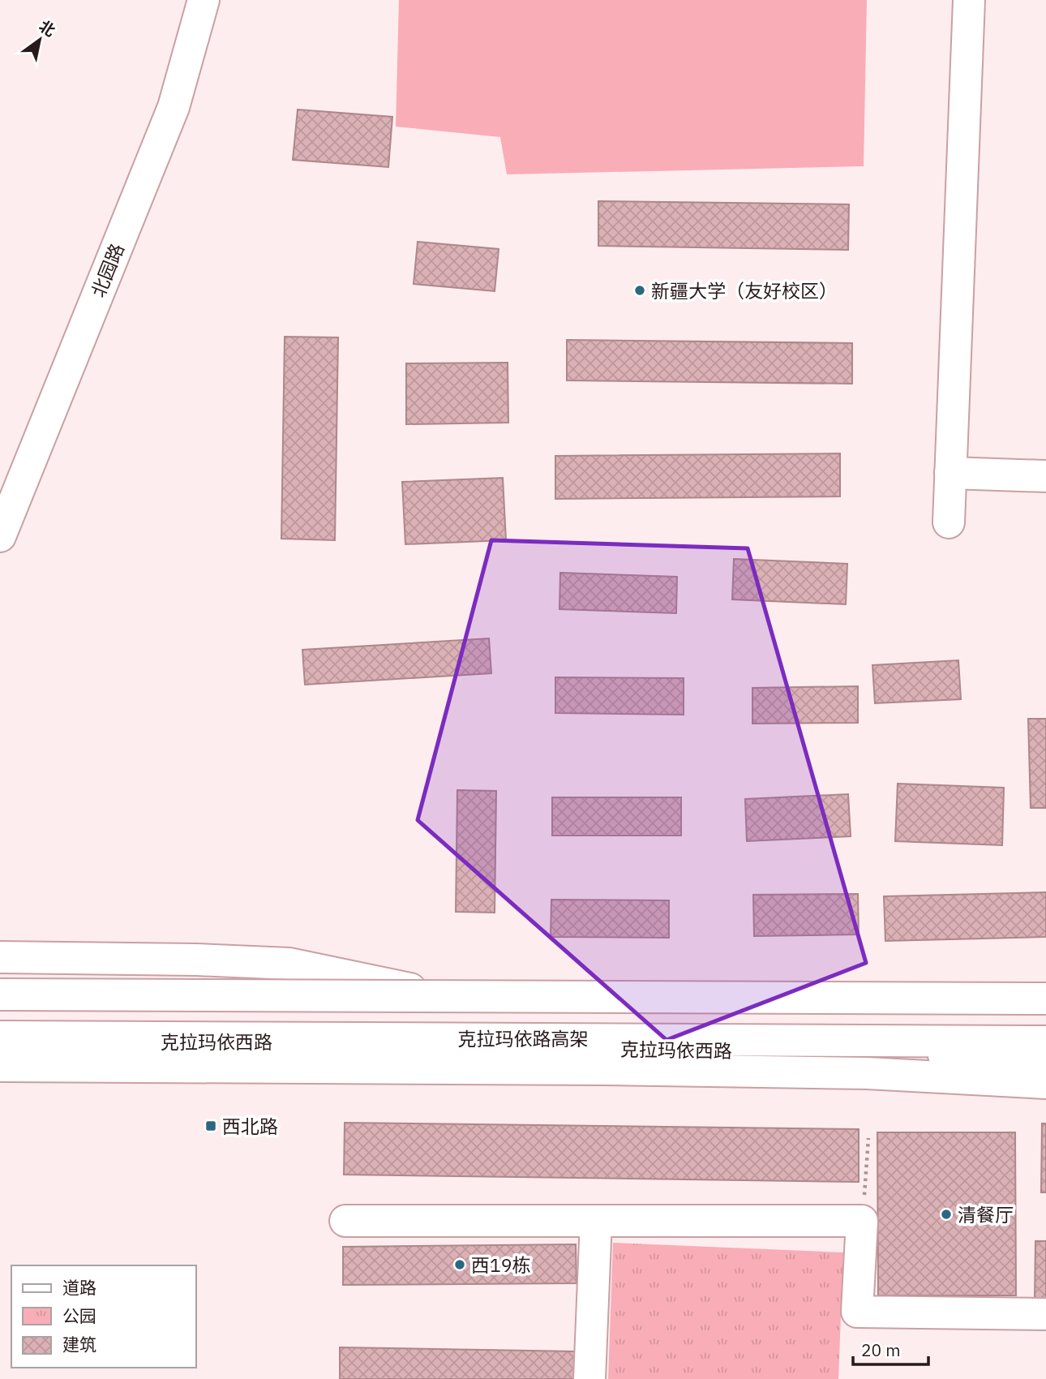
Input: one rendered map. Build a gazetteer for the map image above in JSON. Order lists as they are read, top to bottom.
{
  "streets": {
    "main road": ["北园路", "克拉玛依路高架", "克拉玛依西路"]
  },
  "places": {
    "other": ["新疆大学（友好校区）", "清餐厅", "西19栋"],
    "transit": ["西北路"]
  },
  "legend": ["道路", "公园", "建筑"],
  "scale_bar": "20 m",
  "north": "top right"
}
